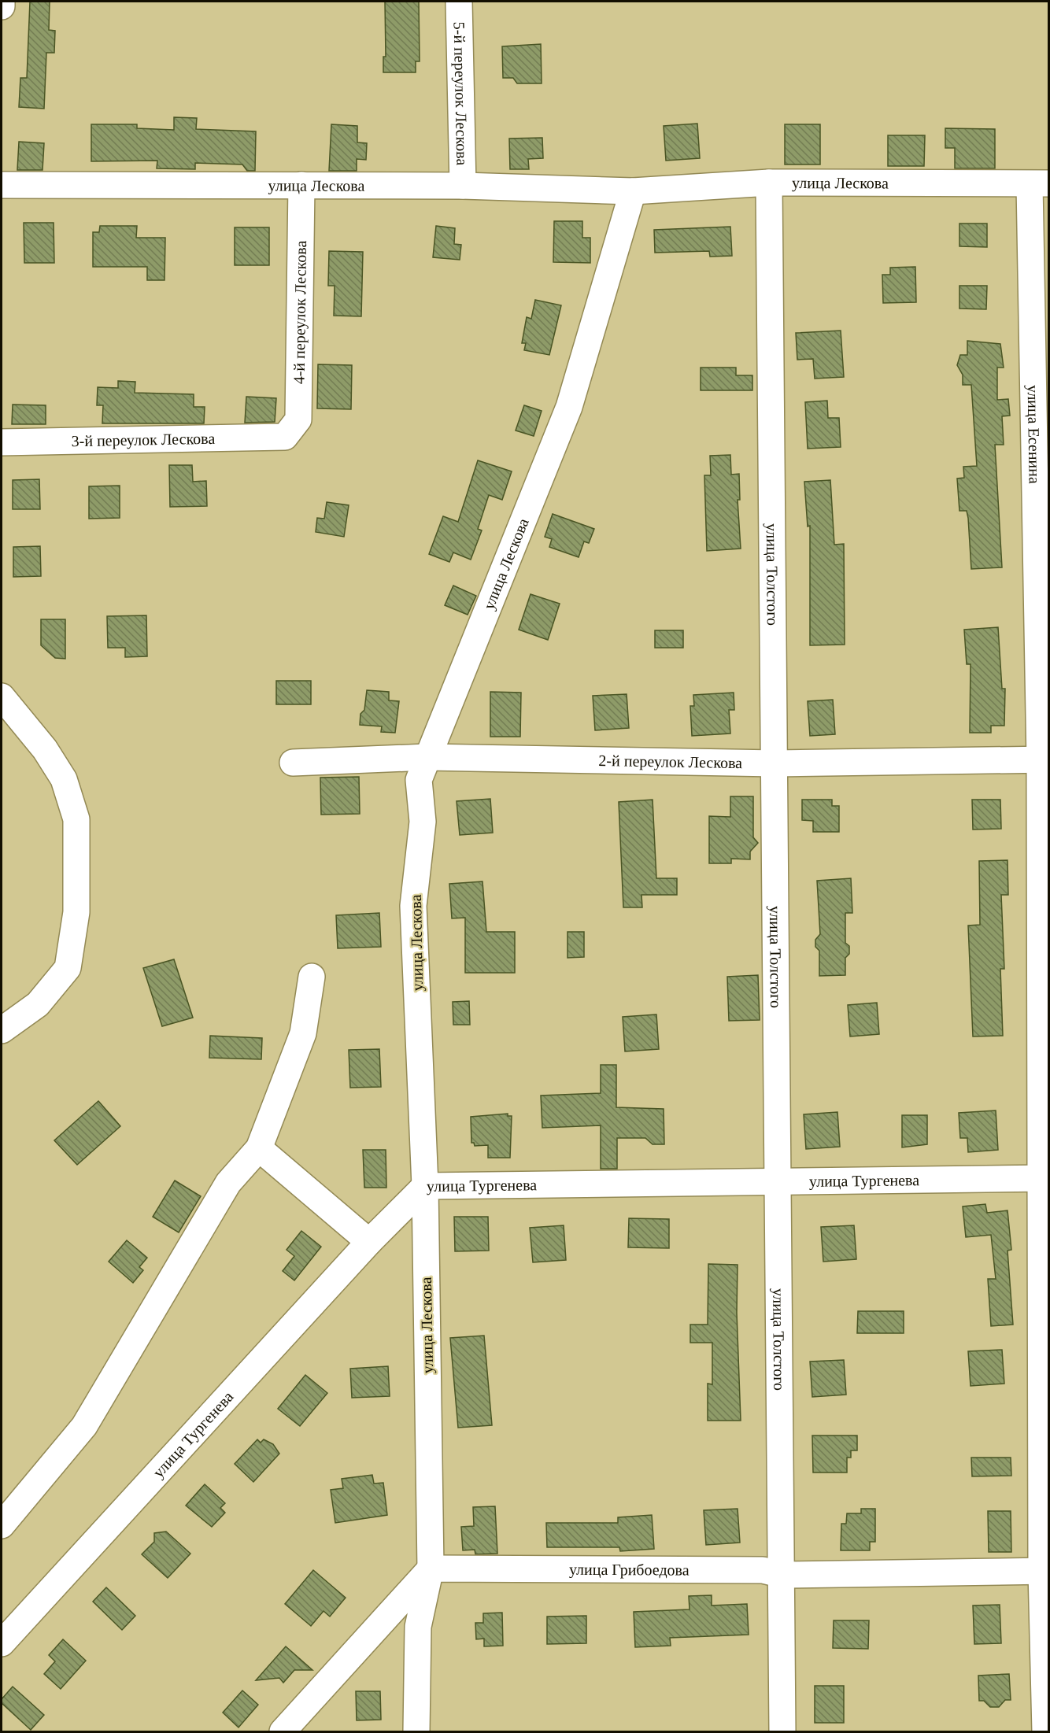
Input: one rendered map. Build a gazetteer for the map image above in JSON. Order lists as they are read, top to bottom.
{
  "streets": {
    "street": [
      "5-й переулок Лескова",
      "улица Лескова",
      "4-й переулок Лескова",
      "улица Есенина",
      "3-й переулок Лескова",
      "улица Толстого",
      "2-й переулок Лескова",
      "улица Тургенева",
      "улица Грибоедова"
    ]
  },
  "crossings": [
    ["5-й переулок Лескова", "улица Лескова"],
    ["улица Лескова", "4-й переулок Лескова"],
    ["улица Лескова", "улица Есенина"],
    ["улица Лескова", "улица Толстого"],
    ["улица Лескова", "2-й переулок Лескова"],
    ["улица Лескова", "улица Тургенева"],
    ["улица Лескова", "улица Грибоедова"],
    ["4-й переулок Лескова", "3-й переулок Лескова"],
    ["улица Есенина", "2-й переулок Лескова"],
    ["улица Есенина", "улица Тургенева"],
    ["улица Есенина", "улица Грибоедова"],
    ["улица Толстого", "2-й переулок Лескова"],
    ["улица Толстого", "улица Тургенева"],
    ["улица Толстого", "улица Грибоедова"]
  ]
}
